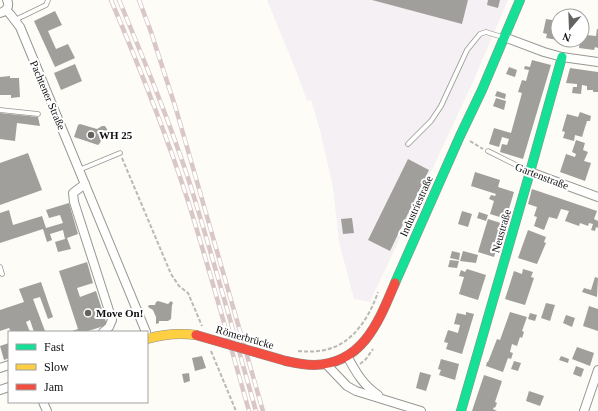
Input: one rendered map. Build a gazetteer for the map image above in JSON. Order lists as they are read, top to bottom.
{
  "streets": {
    "street": [
      "Pachtener Straße",
      "Gartenstraße",
      "Industriestraße",
      "Neustraße",
      "Römerbrücke"
    ]
  },
  "crossings": [
    ["Gartenstraße", "Neustraße"],
    ["Industriestraße", "Römerbrücke"]
  ],
  "places": ["WH 25", "Move On!"],
  "legend": ["Fast", "Slow", "Jam"],
  "north": "bottom"
}
